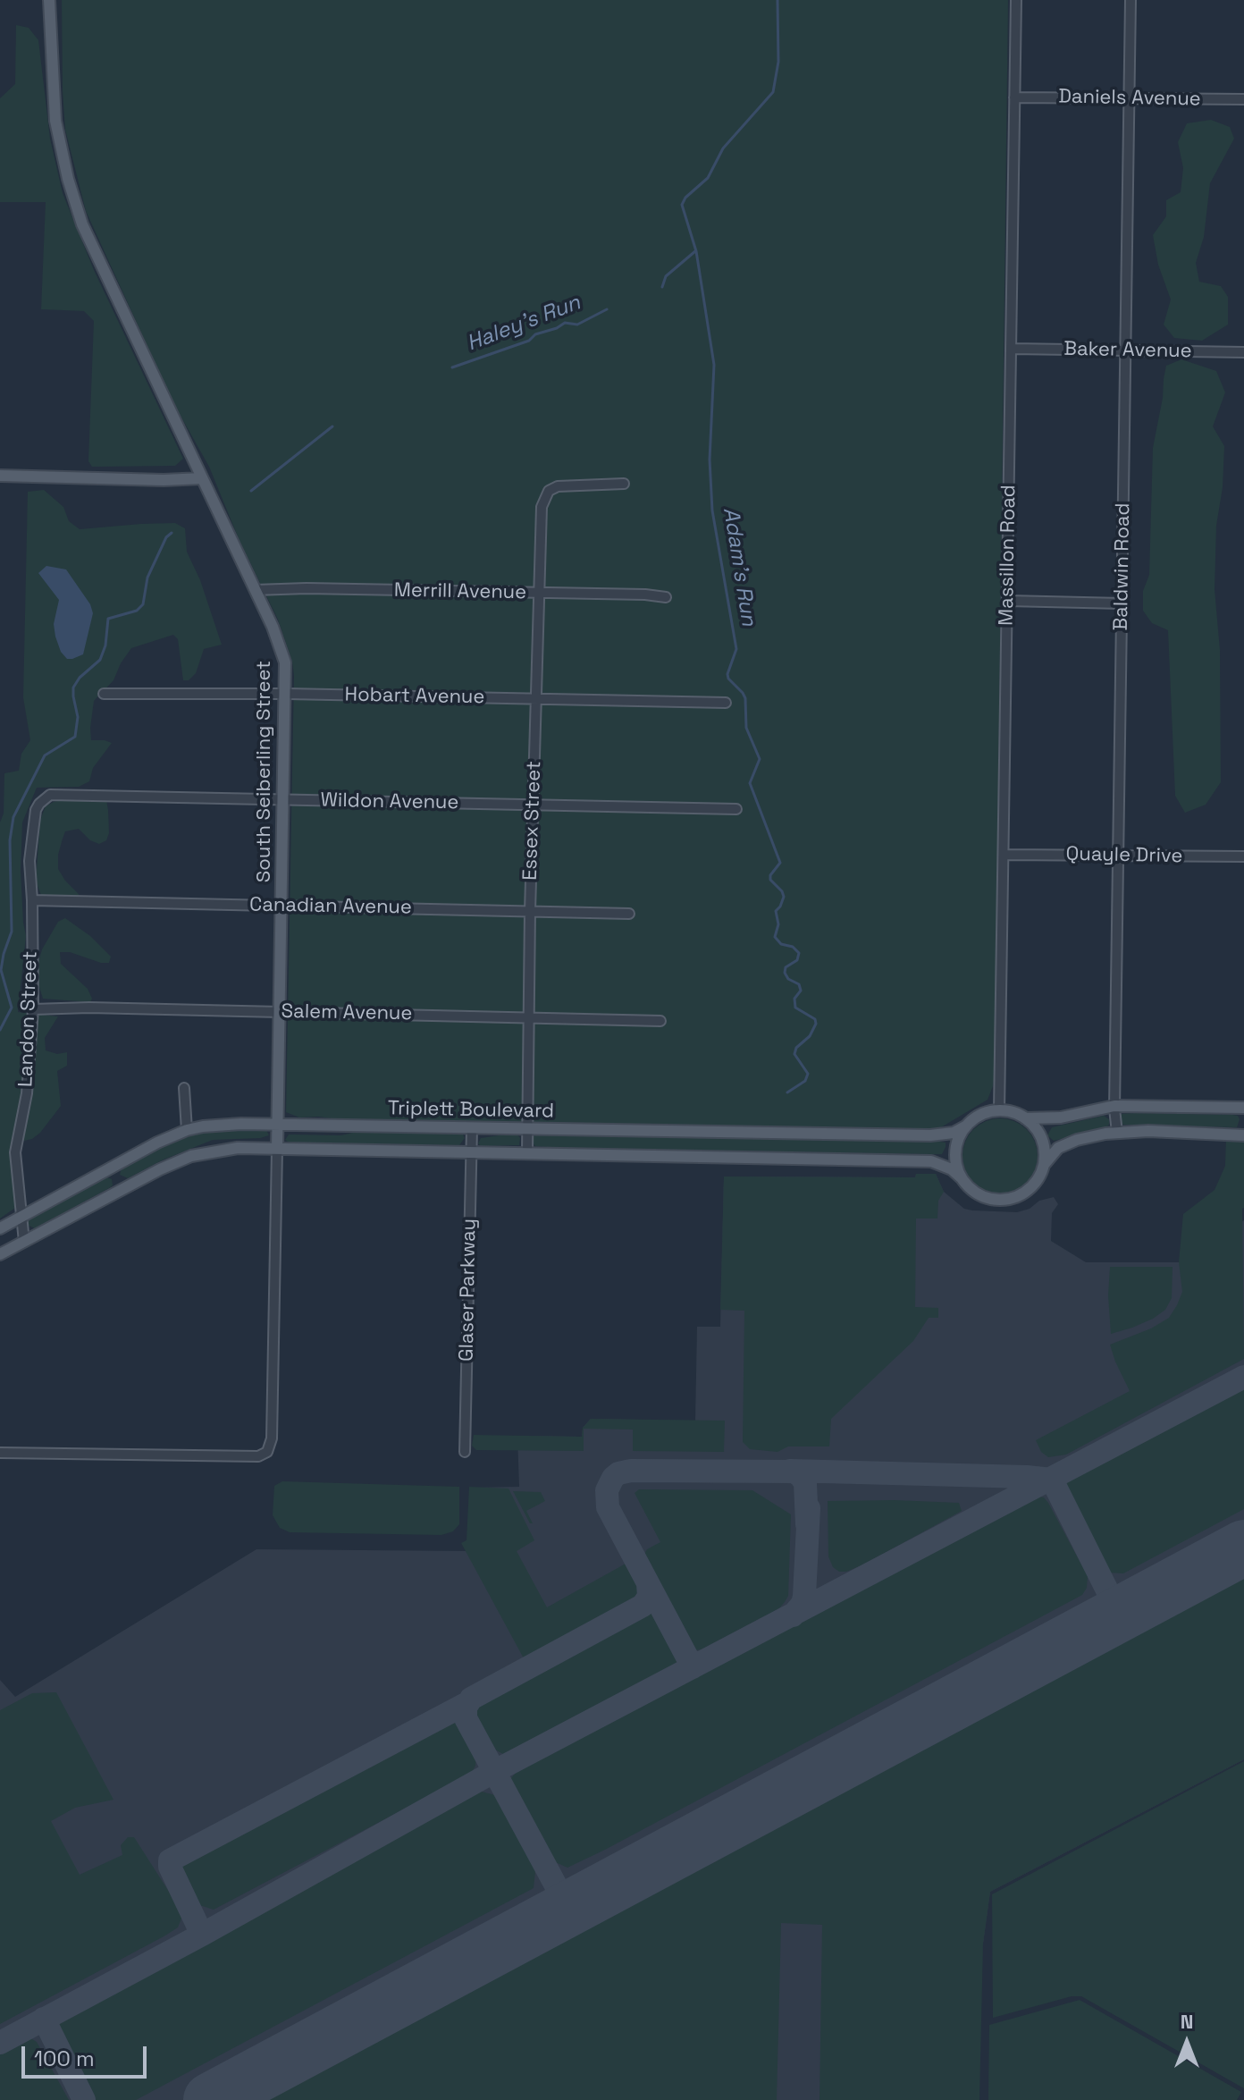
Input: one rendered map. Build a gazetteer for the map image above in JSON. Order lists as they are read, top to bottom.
{
  "streets": {
    "main road": ["South Seiberling Street", "Triplett Boulevard"],
    "street": [
      "Daniels Avenue",
      "Baker Avenue",
      "Massillon Road",
      "Baldwin Road",
      "Merrill Avenue",
      "Hobart Avenue",
      "Wildon Avenue",
      "Essex Street",
      "Quayle Drive",
      "Canadian Avenue",
      "Salem Avenue",
      "Landon Street",
      "Glaser Parkway"
    ]
  },
  "crossings": [
    ["Daniels Avenue", "Massillon Road"],
    ["Daniels Avenue", "Baldwin Road"],
    ["Baker Avenue", "Massillon Road"],
    ["Baker Avenue", "Baldwin Road"],
    ["Massillon Road", "Quayle Drive"],
    ["Massillon Road", "Triplett Boulevard"],
    ["Baldwin Road", "Quayle Drive"],
    ["Merrill Avenue", "South Seiberling Street"],
    ["Merrill Avenue", "Essex Street"],
    ["Hobart Avenue", "South Seiberling Street"],
    ["Hobart Avenue", "Essex Street"],
    ["South Seiberling Street", "Wildon Avenue"],
    ["South Seiberling Street", "Canadian Avenue"],
    ["South Seiberling Street", "Salem Avenue"],
    ["South Seiberling Street", "Triplett Boulevard"],
    ["Wildon Avenue", "Essex Street"],
    ["Wildon Avenue", "Landon Street"],
    ["Essex Street", "Canadian Avenue"],
    ["Essex Street", "Salem Avenue"],
    ["Essex Street", "Triplett Boulevard"],
    ["Canadian Avenue", "Landon Street"],
    ["Salem Avenue", "Landon Street"],
    ["Landon Street", "Triplett Boulevard"],
    ["Triplett Boulevard", "Glaser Parkway"]
  ],
  "water": ["Haley's Run", "Adam's Run"],
  "scale_bar": "100 m",
  "north": "top"
}
